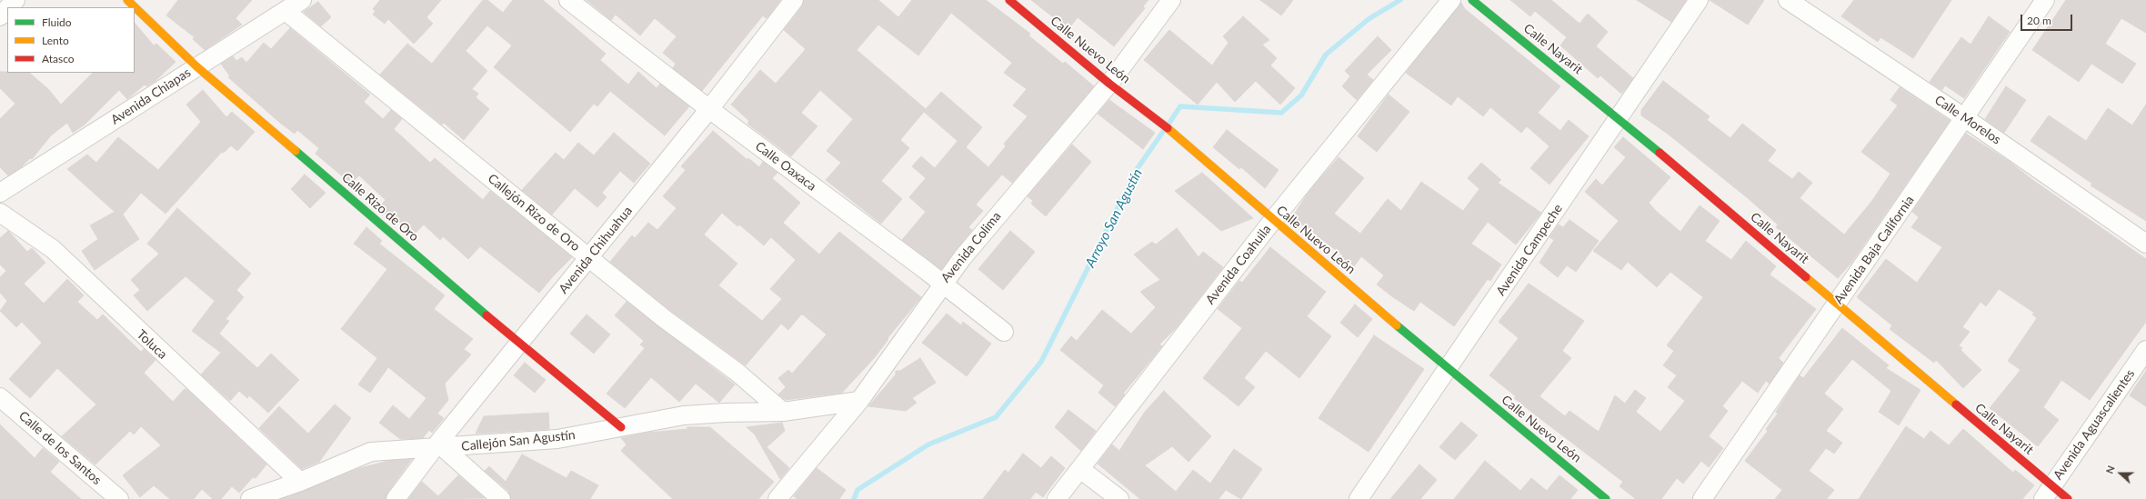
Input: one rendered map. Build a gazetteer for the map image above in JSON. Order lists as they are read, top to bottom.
{
  "streets": {
    "street": [
      "Calle Nayarit",
      "Calle Nuevo León",
      "Avenida Chiapas",
      "Calle Morelos",
      "Calle Oaxaca",
      "Calle Rizo de Oro",
      "Callejón Rizo de Oro",
      "Avenida Colima",
      "Avenida Chihuahua",
      "Avenida Campeche",
      "Avenida Baja California",
      "Avenida Coahuila",
      "Toluca",
      "Avenida Aguascalientes",
      "Callejón San Agustín",
      "Calle de los Santos"
    ]
  },
  "crossings": [
    ["Calle Nayarit", "Avenida Campeche"],
    ["Calle Nayarit", "Avenida Baja California"],
    ["Calle Nayarit", "Avenida Aguascalientes"],
    ["Calle Nuevo León", "Avenida Colima"],
    ["Calle Nuevo León", "Avenida Campeche"],
    ["Calle Nuevo León", "Avenida Coahuila"],
    ["Avenida Chiapas", "Calle Rizo de Oro"],
    ["Avenida Chiapas", "Callejón Rizo de Oro"],
    ["Calle Morelos", "Avenida Baja California"],
    ["Calle Oaxaca", "Avenida Colima"],
    ["Calle Oaxaca", "Avenida Chihuahua"],
    ["Calle Rizo de Oro", "Avenida Chihuahua"],
    ["Calle Rizo de Oro", "Callejón San Agustín"],
    ["Callejón Rizo de Oro", "Avenida Chihuahua"],
    ["Callejón Rizo de Oro", "Callejón San Agustín"],
    ["Avenida Colima", "Callejón San Agustín"],
    ["Avenida Chihuahua", "Callejón San Agustín"],
    ["Toluca", "Callejón San Agustín"]
  ],
  "water": ["Arroyo San Agustín"],
  "legend": ["Fluido", "Lento", "Atasco"],
  "scale_bar": "20 m",
  "north": "left"
}
